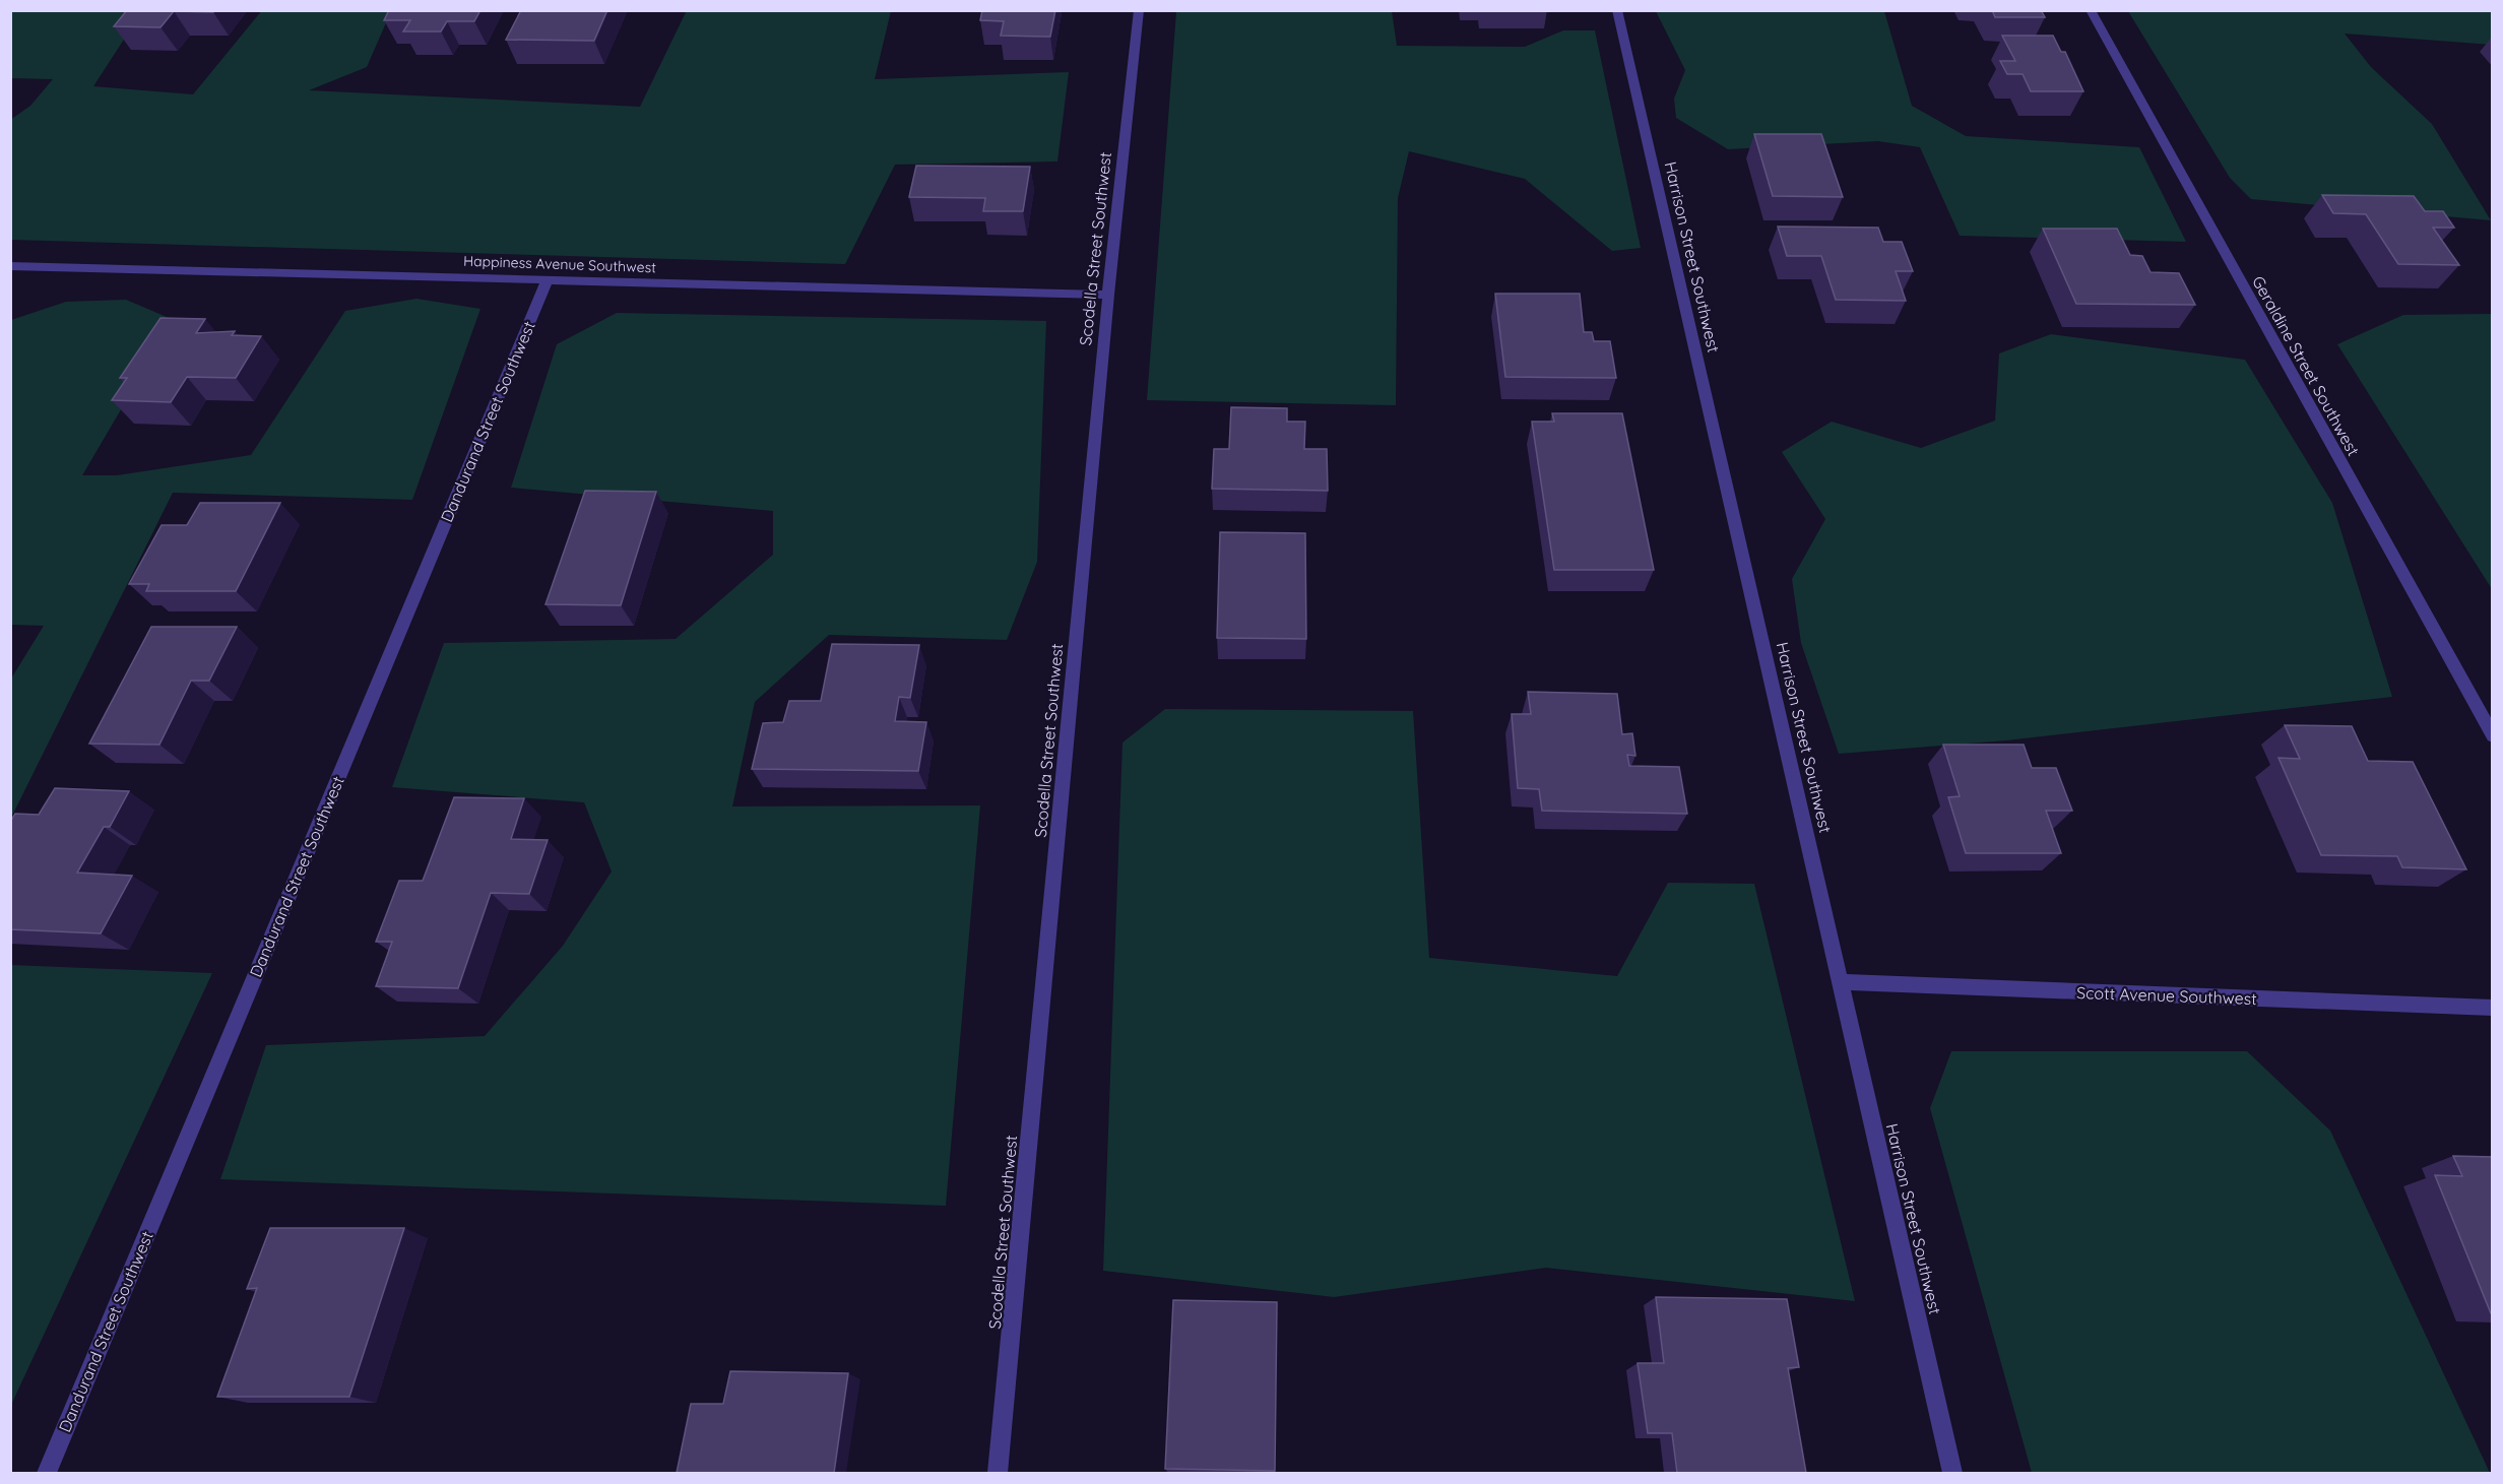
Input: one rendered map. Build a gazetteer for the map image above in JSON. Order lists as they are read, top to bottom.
{
  "streets": {
    "street": [
      "Scodella Street Southwest",
      "Harrison Street Southwest",
      "Happiness Avenue Southwest",
      "Geraldine Street Southwest",
      "Dandurand Street Southwest",
      "Scott Avenue Southwest"
    ]
  },
  "crossings": [
    ["Scodella Street Southwest", "Happiness Avenue Southwest"],
    ["Harrison Street Southwest", "Scott Avenue Southwest"],
    ["Happiness Avenue Southwest", "Dandurand Street Southwest"]
  ]
}
